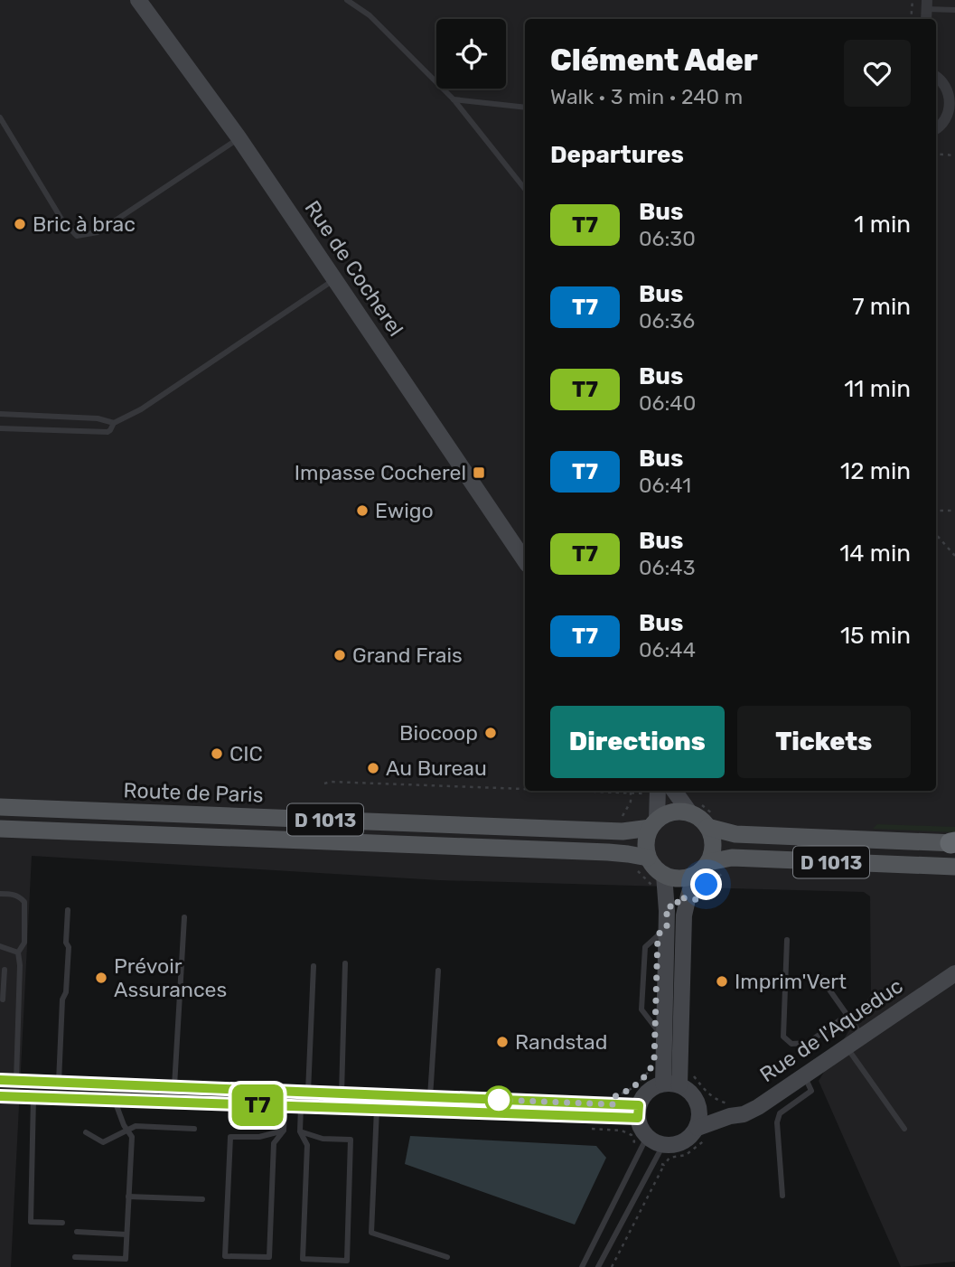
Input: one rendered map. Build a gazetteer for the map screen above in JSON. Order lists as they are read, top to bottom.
{
  "streets": {
    "main road": ["Route de Paris", "D 1013"],
    "street": ["Rue de Cocherel", "Rue de l'Aqueduc"]
  },
  "crossings": [
    ["Route de Paris", "D 1013"]
  ],
  "places": {
    "other": [
      "Bric à brac",
      "Ewigo",
      "Grand Frais",
      "Biocoop",
      "CIC",
      "Au Bureau",
      "Prévoir Assurances",
      "Imprim'Vert",
      "Randstad"
    ],
    "transit": ["Impasse Cocherel"]
  },
  "lines": ["bus line T7"],
  "page": {
    "on_map": "T7",
    "heading": [
      ["Clément Ader", "Walk · 3 min · 240 m"],
      "Departures"
    ],
    "list": [
      {
        "mark": "T7",
        "name": "Bus",
        "note": "06:30",
        "value": "1 min"
      },
      {
        "mark": "T7",
        "name": "Bus",
        "note": "06:36",
        "value": "7 min"
      },
      {
        "mark": "T7",
        "name": "Bus",
        "note": "06:40",
        "value": "11 min"
      },
      {
        "mark": "T7",
        "name": "Bus",
        "note": "06:41",
        "value": "12 min"
      },
      {
        "mark": "T7",
        "name": "Bus",
        "note": "06:43",
        "value": "14 min"
      },
      {
        "mark": "T7",
        "name": "Bus",
        "note": "06:44",
        "value": "15 min"
      }
    ],
    "buttons": ["Directions", "Tickets"]
  }
}
